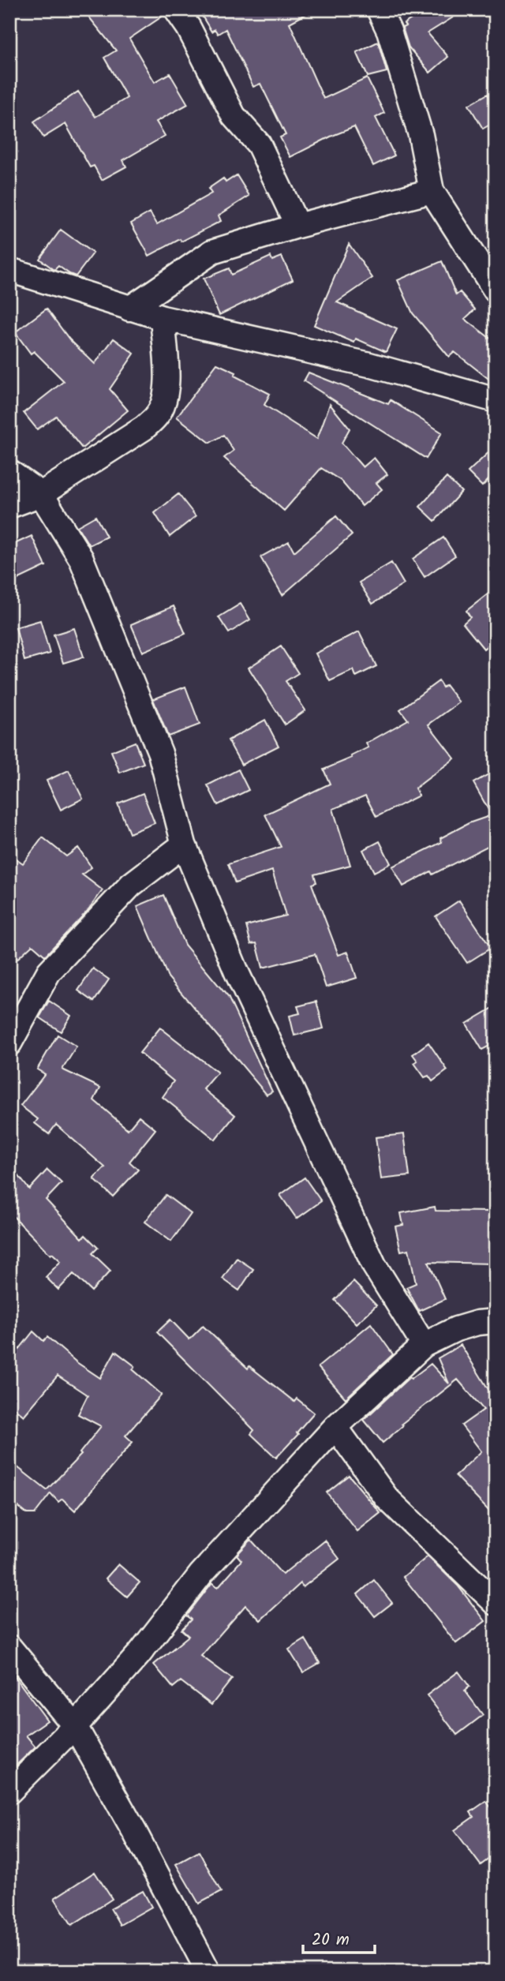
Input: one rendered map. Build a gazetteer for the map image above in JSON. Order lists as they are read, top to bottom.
{
  "scale_bar": "20 m"
}
